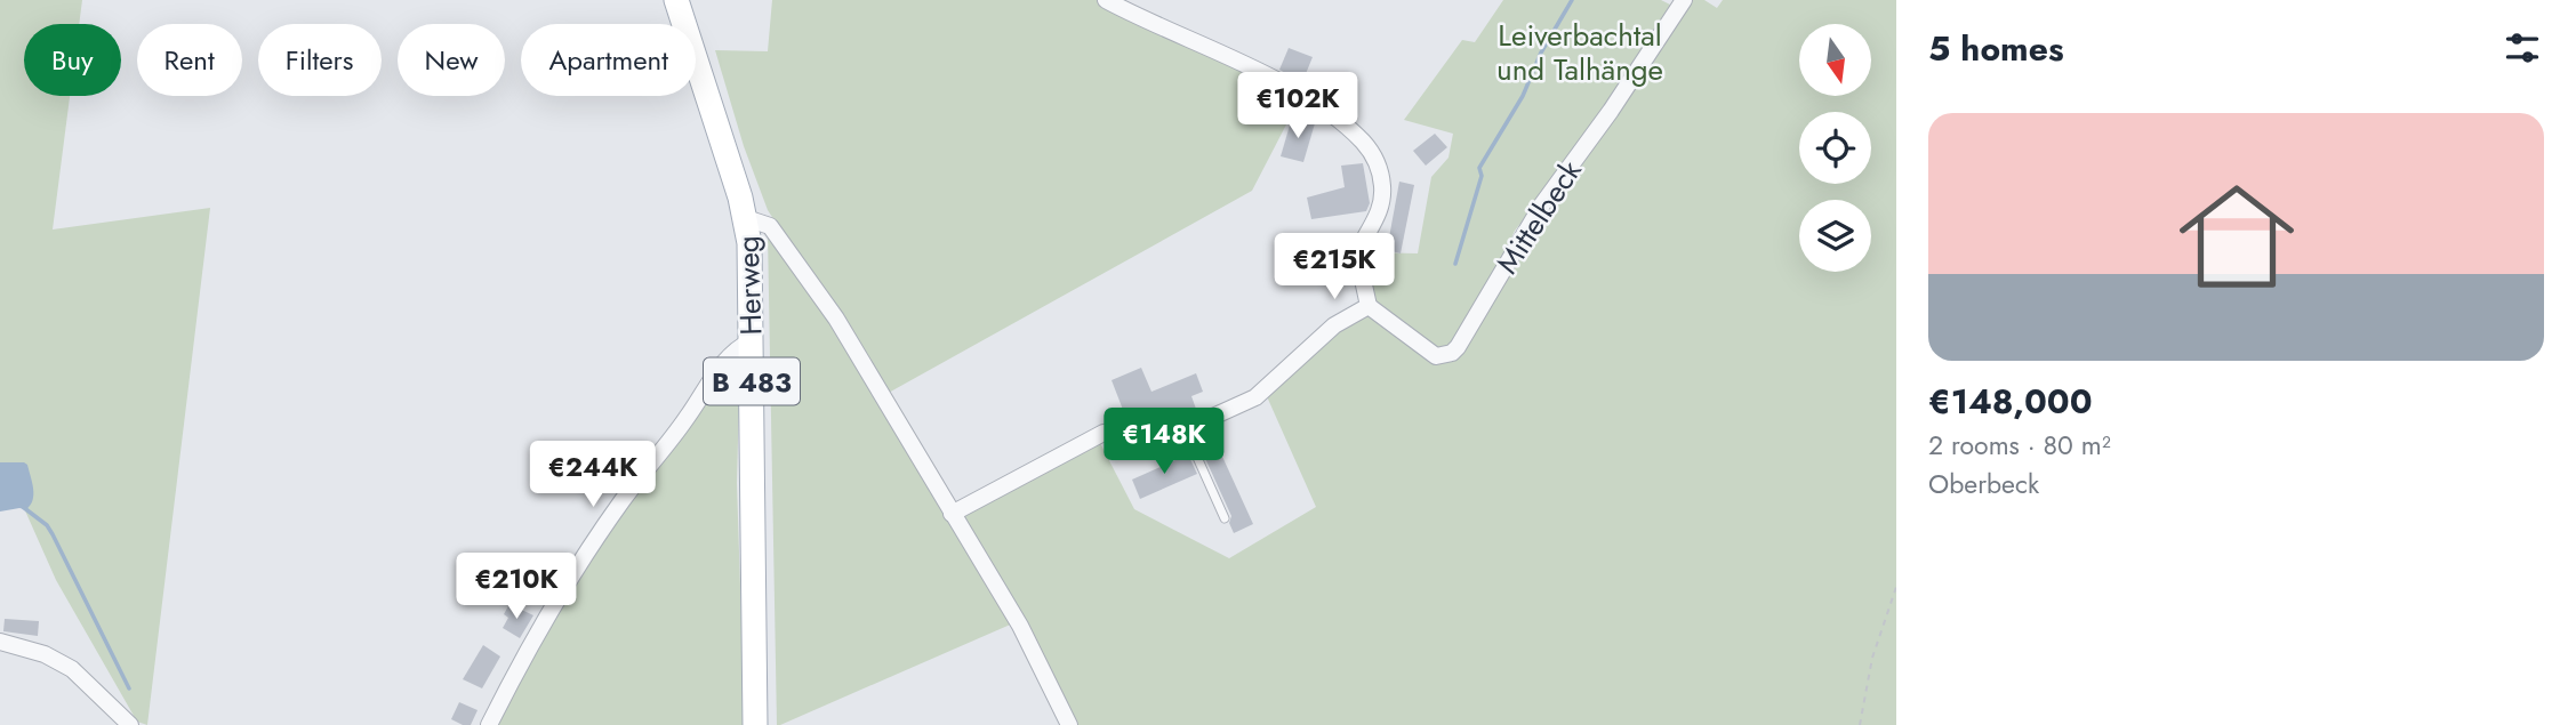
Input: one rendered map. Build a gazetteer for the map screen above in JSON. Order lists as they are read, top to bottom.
{
  "streets": {
    "main road": ["Herweg", "B 483"],
    "street": ["Mittelbeck"]
  },
  "parks": ["Leiverbachtal und Talhänge"],
  "north": "bottom",
  "page": {
    "heading": "5 homes",
    "chip": [
      "Buy",
      "Rent",
      "Filters",
      "New",
      "Apartment"
    ],
    "price": [
      "€102K",
      "€215K",
      "€148K",
      "€244K",
      "€210K"
    ],
    "list": [
      {
        "name": "€148,000",
        "note": "2 rooms · 80 m² · Oberbeck"
      }
    ]
  }
}
